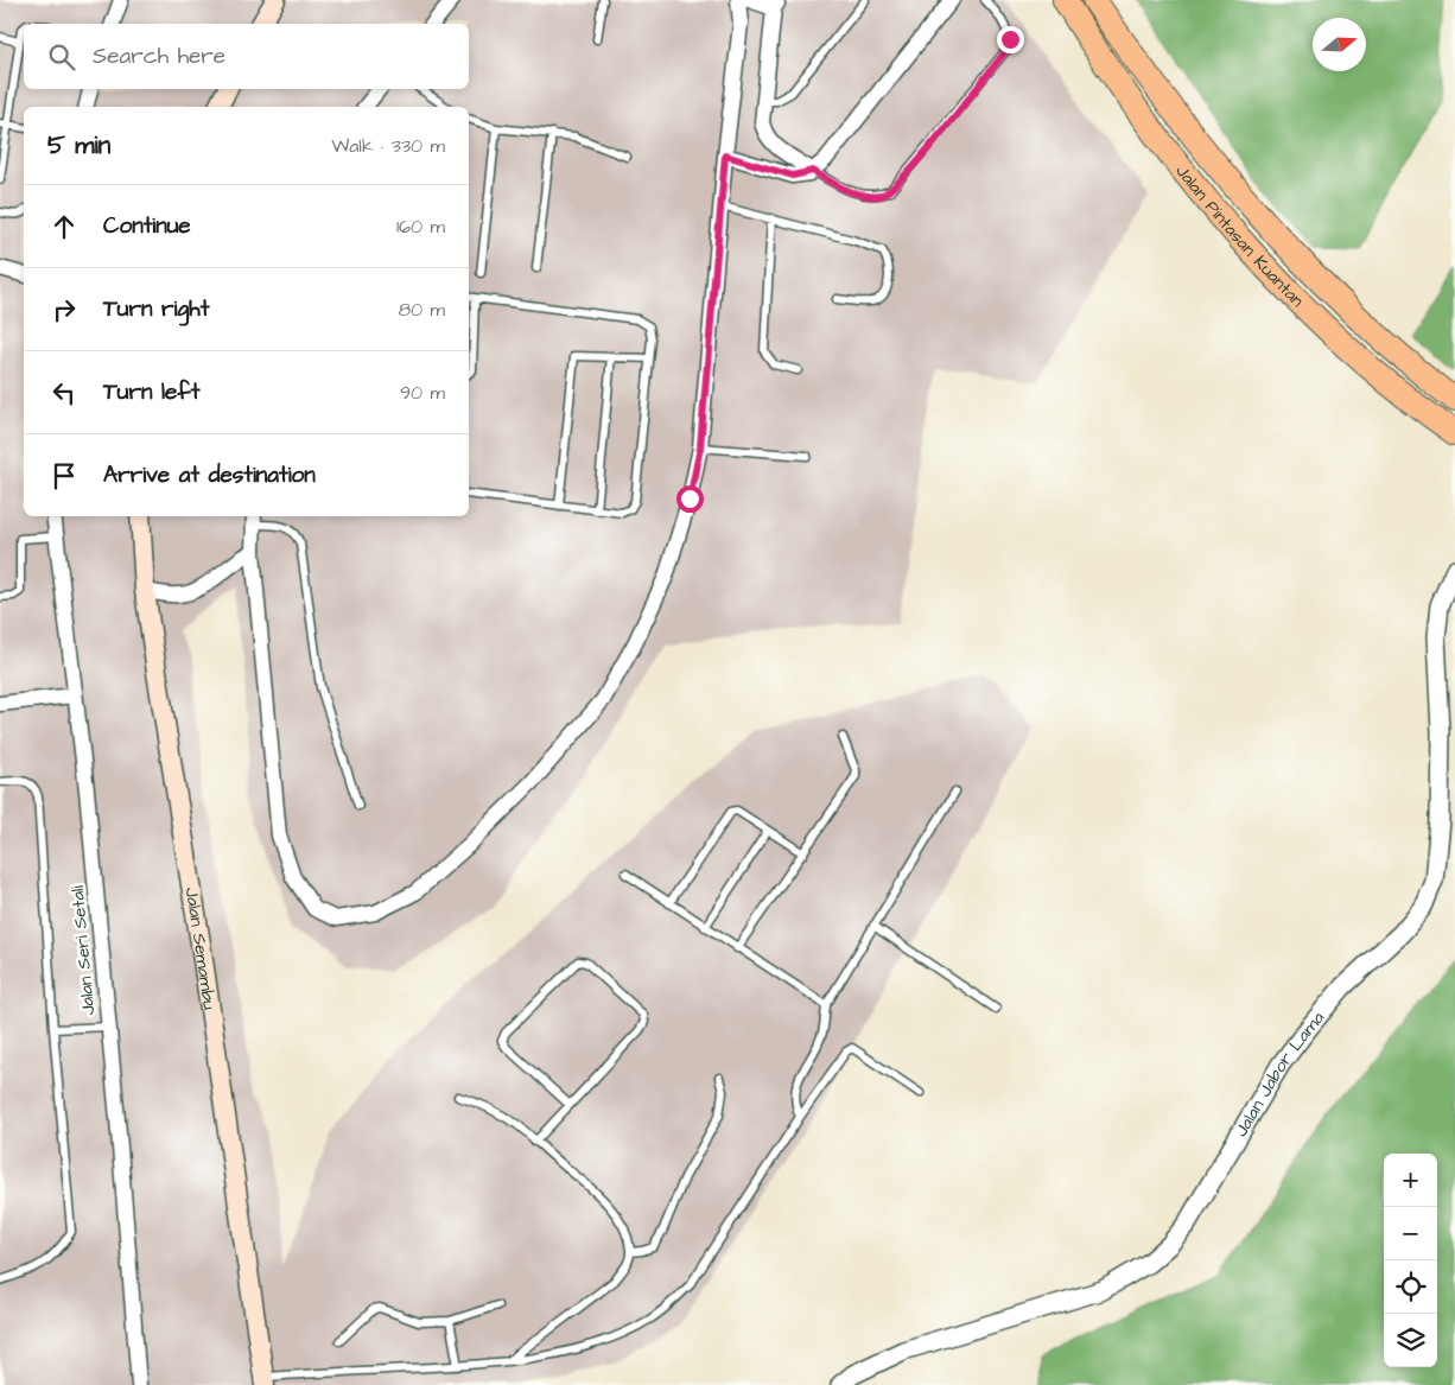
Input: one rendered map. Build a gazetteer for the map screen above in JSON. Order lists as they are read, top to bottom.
{
  "streets": {
    "highway": ["Jalan Pintasan Kuantan"],
    "main road": ["Jalan Semambu"],
    "street": ["Jalan Seri Setali", "Jalan Jabor Lama"]
  },
  "north": "right",
  "page": {
    "search": "Search here",
    "heading": ["5 min", "Walk · 330 m"],
    "list": [
      ["Continue", "160 m"],
      ["Turn right", "80 m"],
      ["Turn left", "90 m"],
      "Arrive at destination"
    ],
    "map_buttons": ["+", "−"]
  }
}
